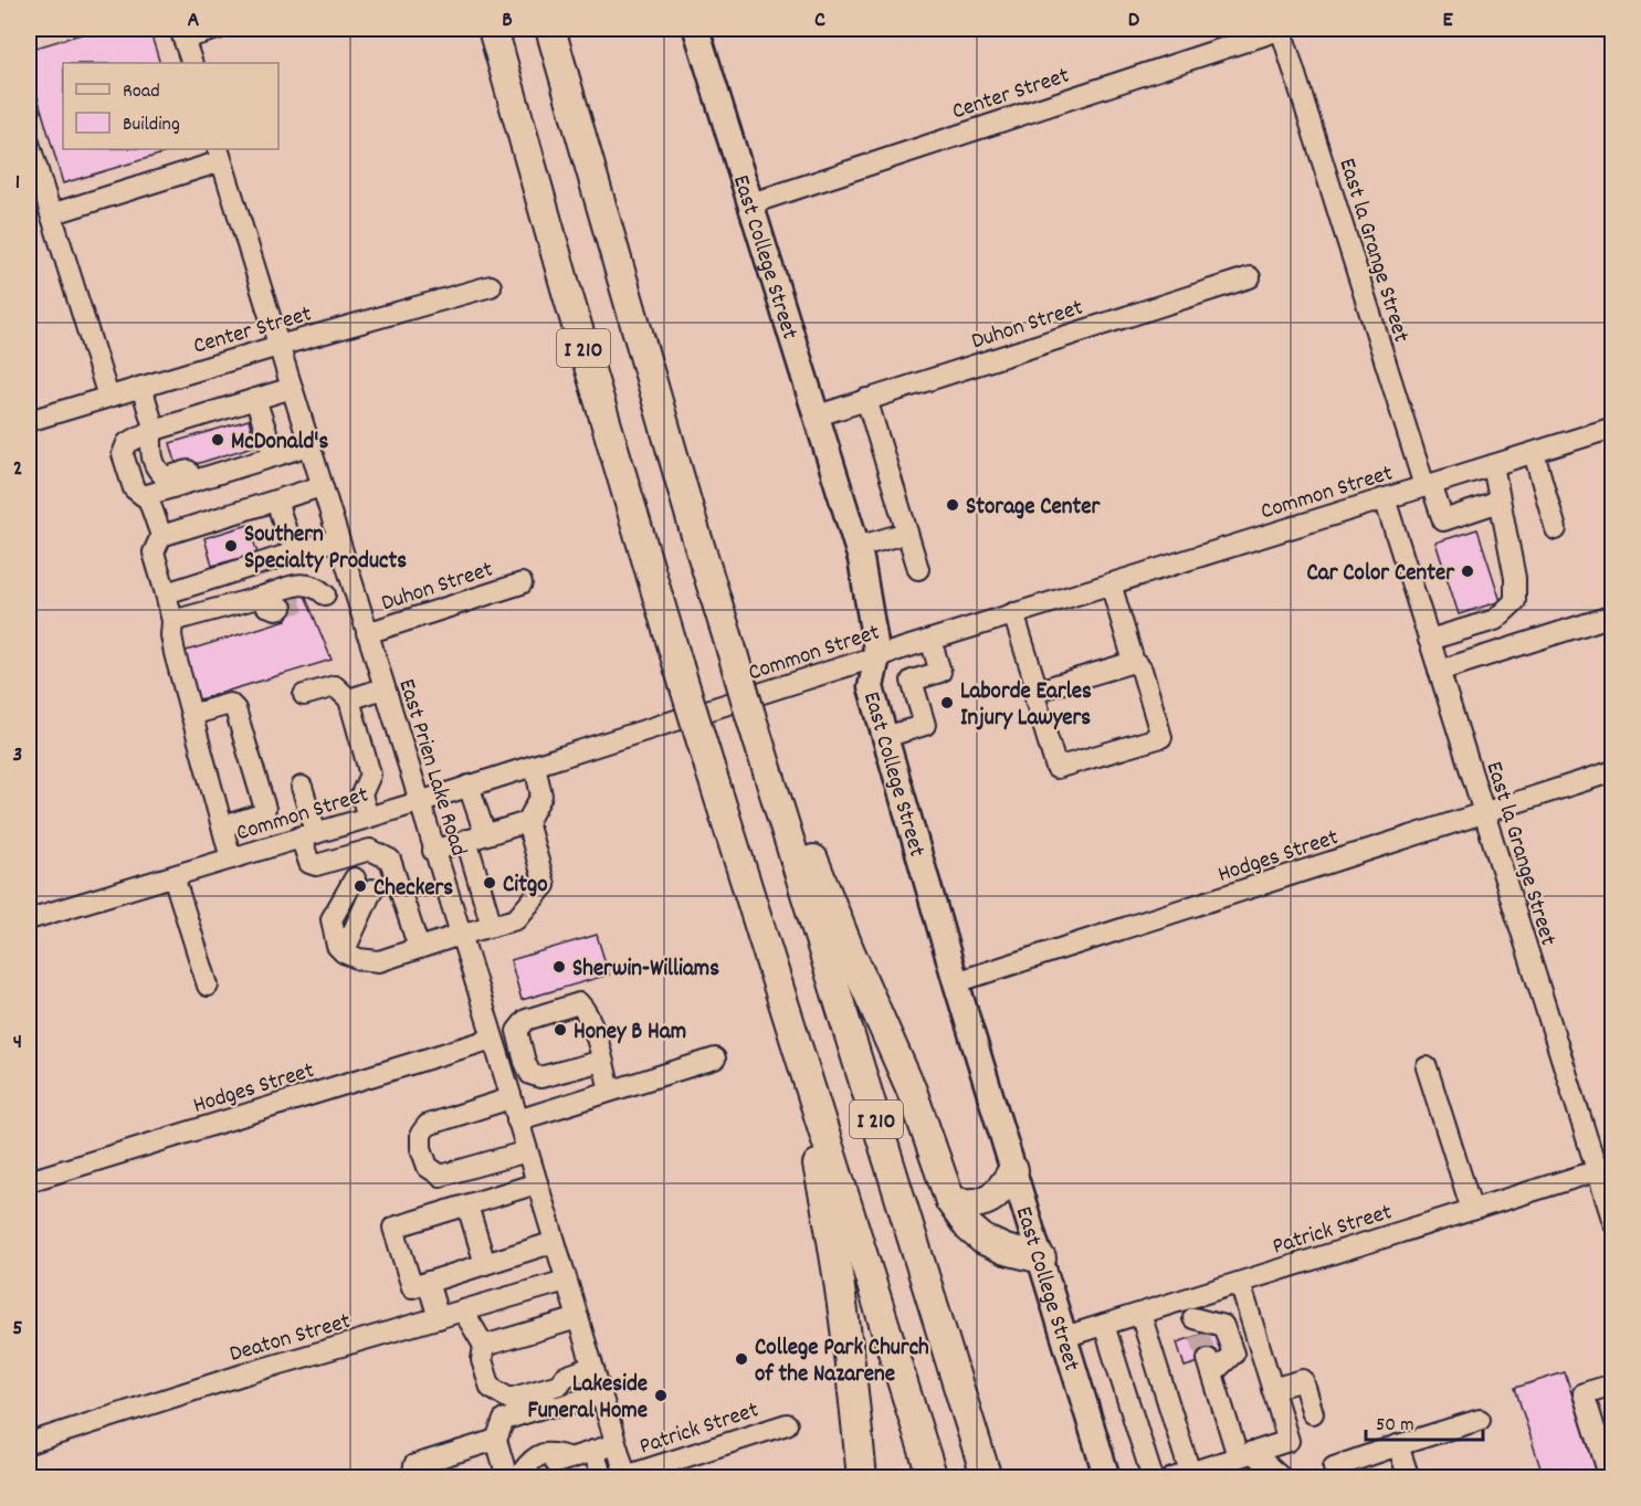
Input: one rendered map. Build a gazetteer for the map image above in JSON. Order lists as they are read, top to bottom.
{
  "streets": {
    "highway": ["I 210"],
    "main road": ["East College Street"],
    "street": [
      "Center Street",
      "East la Grange Street",
      "Duhon Street",
      "Common Street",
      "East Prien Lake Road",
      "Hodges Street",
      "Patrick Street",
      "Deaton Street"
    ]
  },
  "crossings": [
    ["Center Street", "East la Grange Street"],
    ["Center Street", "East College Street"],
    ["Center Street", "East Prien Lake Road"],
    ["East la Grange Street", "Common Street"],
    ["East la Grange Street", "Hodges Street"],
    ["East la Grange Street", "Patrick Street"],
    ["East College Street", "Duhon Street"],
    ["East College Street", "Common Street"],
    ["East College Street", "Hodges Street"],
    ["East College Street", "Patrick Street"],
    ["Duhon Street", "East Prien Lake Road"],
    ["Common Street", "East Prien Lake Road"],
    ["East Prien Lake Road", "Hodges Street"],
    ["East Prien Lake Road", "Patrick Street"],
    ["East Prien Lake Road", "Deaton Street"]
  ],
  "places": [
    "McDonald's",
    "Storage Center",
    "Southern Specialty Products",
    "Car Color Center",
    "Laborde Earles Injury Lawyers",
    "Citgo",
    "Checkers",
    "Sherwin-Williams",
    "Honey B Ham",
    "College Park Church of the Nazarene",
    "Lakeside Funeral Home"
  ],
  "legend": ["Road", "Building"],
  "scale_bar": "50 m",
  "grid": {
    "columns": [
      "A",
      "B",
      "C",
      "D",
      "E"
    ],
    "rows": [
      "1",
      "2",
      "3",
      "4",
      "5"
    ]
  }
}
